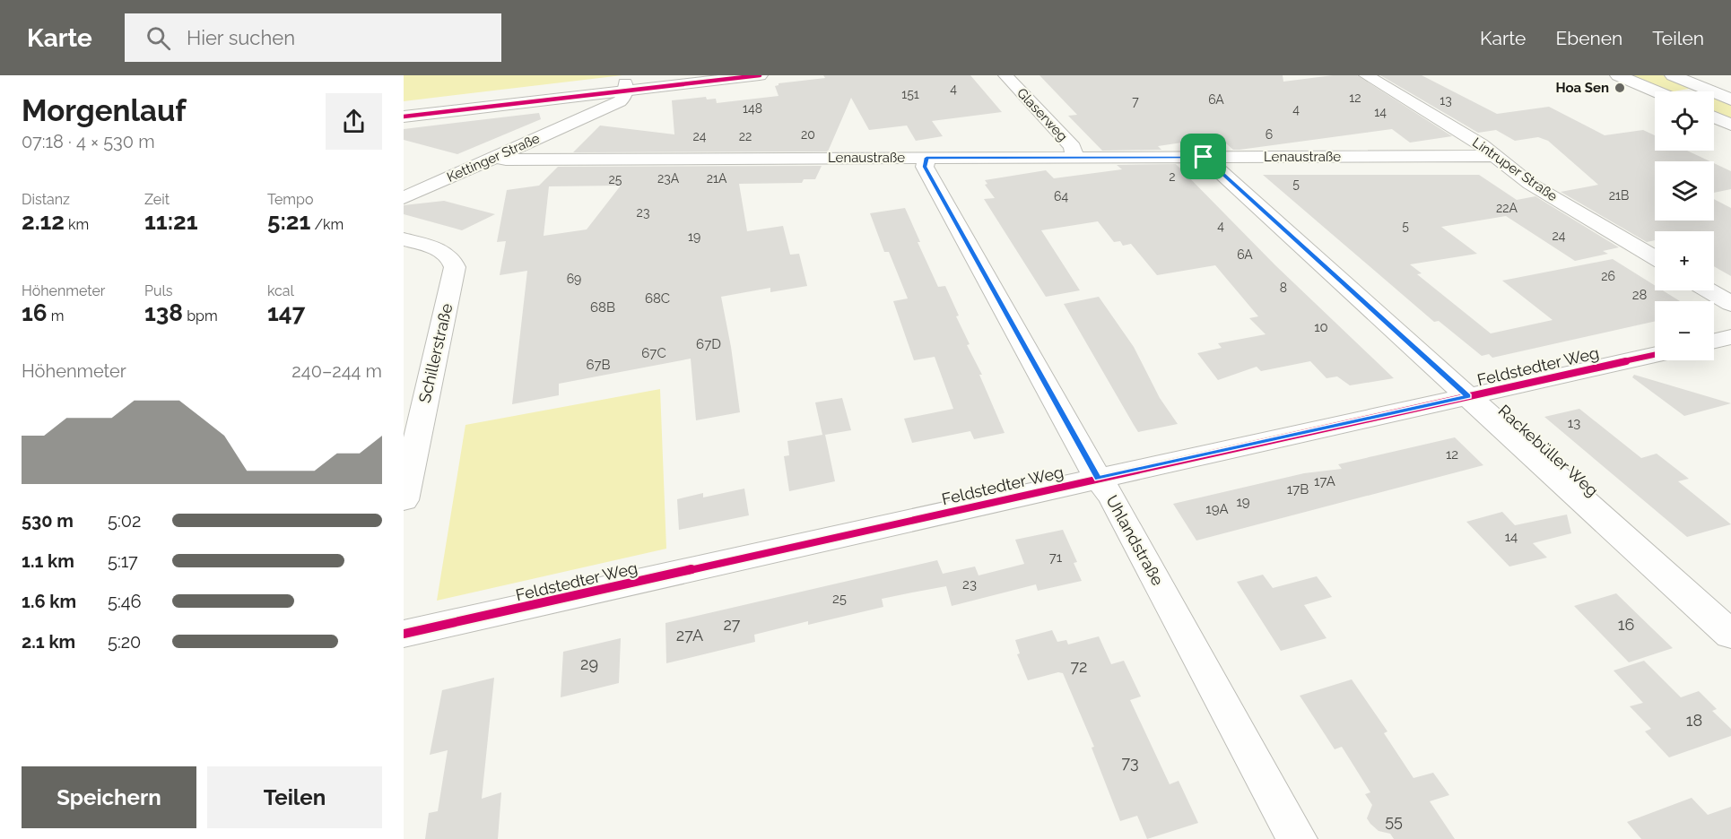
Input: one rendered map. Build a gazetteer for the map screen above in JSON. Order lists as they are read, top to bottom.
{
  "streets": {
    "street": [
      "Glaserweg",
      "Lenaustraße",
      "Kettinger Straße",
      "Lintruper Straße",
      "Schillerstraße",
      "Feldstedter Weg",
      "Rackebüller Weg",
      "Uhlandstraße"
    ]
  },
  "crossings": [
    ["Glaserweg", "Lenaustraße"],
    ["Lenaustraße", "Kettinger Straße"],
    ["Lenaustraße", "Lintruper Straße"],
    ["Lenaustraße", "Rackebüller Weg"],
    ["Lenaustraße", "Uhlandstraße"],
    ["Feldstedter Weg", "Rackebüller Weg"],
    ["Feldstedter Weg", "Uhlandstraße"]
  ],
  "places": ["Hoa Sen"],
  "house_numbers": [
    "4",
    "151",
    "12",
    "6A",
    "13",
    "7",
    "148",
    "4",
    "14",
    "20",
    "6",
    "24",
    "22",
    "2",
    "23A",
    "21A",
    "25",
    "5",
    "21B",
    "64",
    "22A",
    "23",
    "4",
    "5",
    "24",
    "19",
    "6A",
    "26",
    "69",
    "8",
    "28",
    "68C",
    "68B",
    "10",
    "67D",
    "67C",
    "67B",
    "13",
    "12",
    "17A",
    "17B",
    "19",
    "19A",
    "14",
    "71",
    "23",
    "25",
    "27",
    "16",
    "27A",
    "29",
    "72",
    "18",
    "73",
    "55"
  ],
  "page": {
    "header": "Karte",
    "search": "Hier suchen",
    "nav": ["Karte", "Ebenen", "Teilen"],
    "heading": ["Morgenlauf", "07:18 · 4 × 530 m"],
    "map_buttons": ["+", "−"],
    "stats": [
      ["Distanz", "2.12 km"],
      ["Zeit", "11:21"],
      ["Tempo", "5:21 /km"],
      ["Höhenmeter", "16 m"],
      ["Puls", "138 bpm"],
      ["kcal", "147"]
    ],
    "chart": ["Höhenmeter", "240–244 m"],
    "list": [
      {
        "name": "530 m",
        "note": "5:02"
      },
      {
        "name": "1.1 km",
        "note": "5:17"
      },
      {
        "name": "1.6 km",
        "note": "5:46"
      },
      {
        "name": "2.1 km",
        "note": "5:20"
      }
    ],
    "buttons": ["Speichern", "Teilen"]
  }
}
